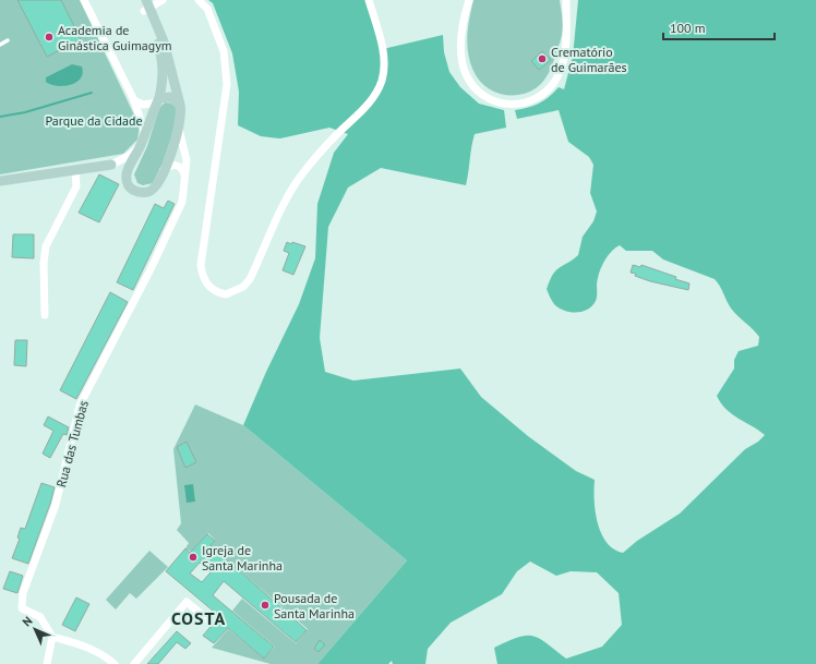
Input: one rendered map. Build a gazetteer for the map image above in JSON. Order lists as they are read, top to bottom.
{
  "streets": {
    "street": ["Rua das Tumbas"]
  },
  "districts": ["COSTA"],
  "parks": ["Parque da Cidade"],
  "places": [
    "Academia de Ginástica Guimagym",
    "Crematório de Guimarães",
    "Igreja de Santa Marinha",
    "Pousada de Santa Marinha"
  ],
  "scale_bar": "100 m",
  "north": "top left"
}
